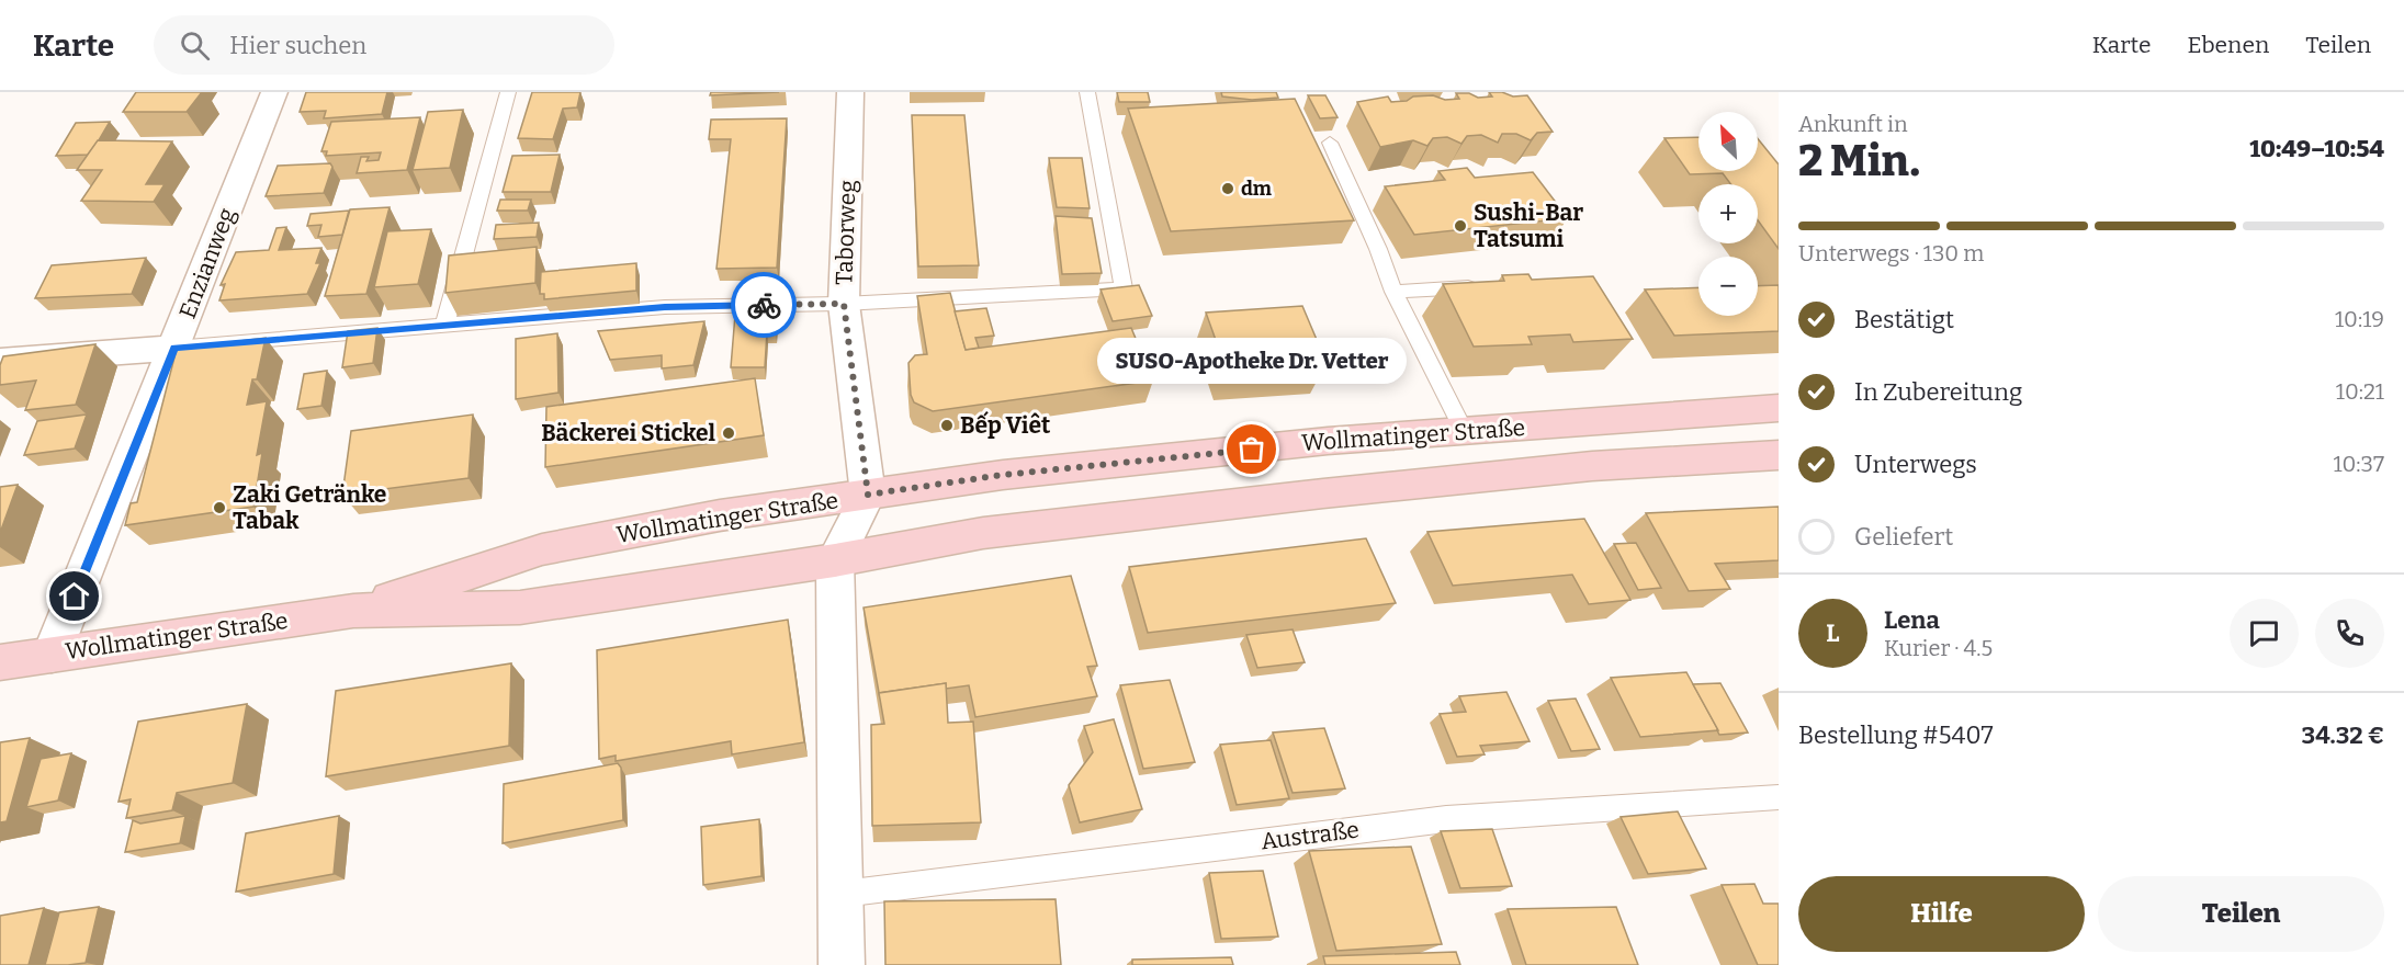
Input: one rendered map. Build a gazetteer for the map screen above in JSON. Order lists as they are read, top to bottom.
{
  "streets": {
    "main road": ["Wollmatinger Straße"],
    "street": ["Taborweg", "Enzianweg"],
    "lane": ["Austraße"]
  },
  "crossings": [
    ["Taborweg", "Wollmatinger Straße"],
    ["Enzianweg", "Wollmatinger Straße"]
  ],
  "places": [
    "dm",
    "Sushi-Bar Tatsumi",
    "Bếp Viêt",
    "Bäckerei Stickel",
    "SUSO-Apotheke Dr. Vetter",
    "Zaki Getränke Tabak"
  ],
  "north": "top left",
  "page": {
    "header": "Karte",
    "search": "Hier suchen",
    "nav": ["Karte", "Ebenen", "Teilen"],
    "heading": ["2 Min.", "Ankunft in", "10:49–10:54"],
    "panel": [
      "Lena",
      "Kurier · 4.5",
      "Bestellung #5407",
      "34.32 €"
    ],
    "map_buttons": ["+", "−"],
    "bar": "Unterwegs · 130 m",
    "list": [
      ["Bestätigt", "10:19"],
      ["In Zubereitung", "10:21"],
      ["Unterwegs", "10:37"],
      "Geliefert"
    ],
    "bubble": "SUSO-Apotheke Dr. Vetter",
    "round": "L",
    "buttons": ["Hilfe", "Teilen"]
  }
}
